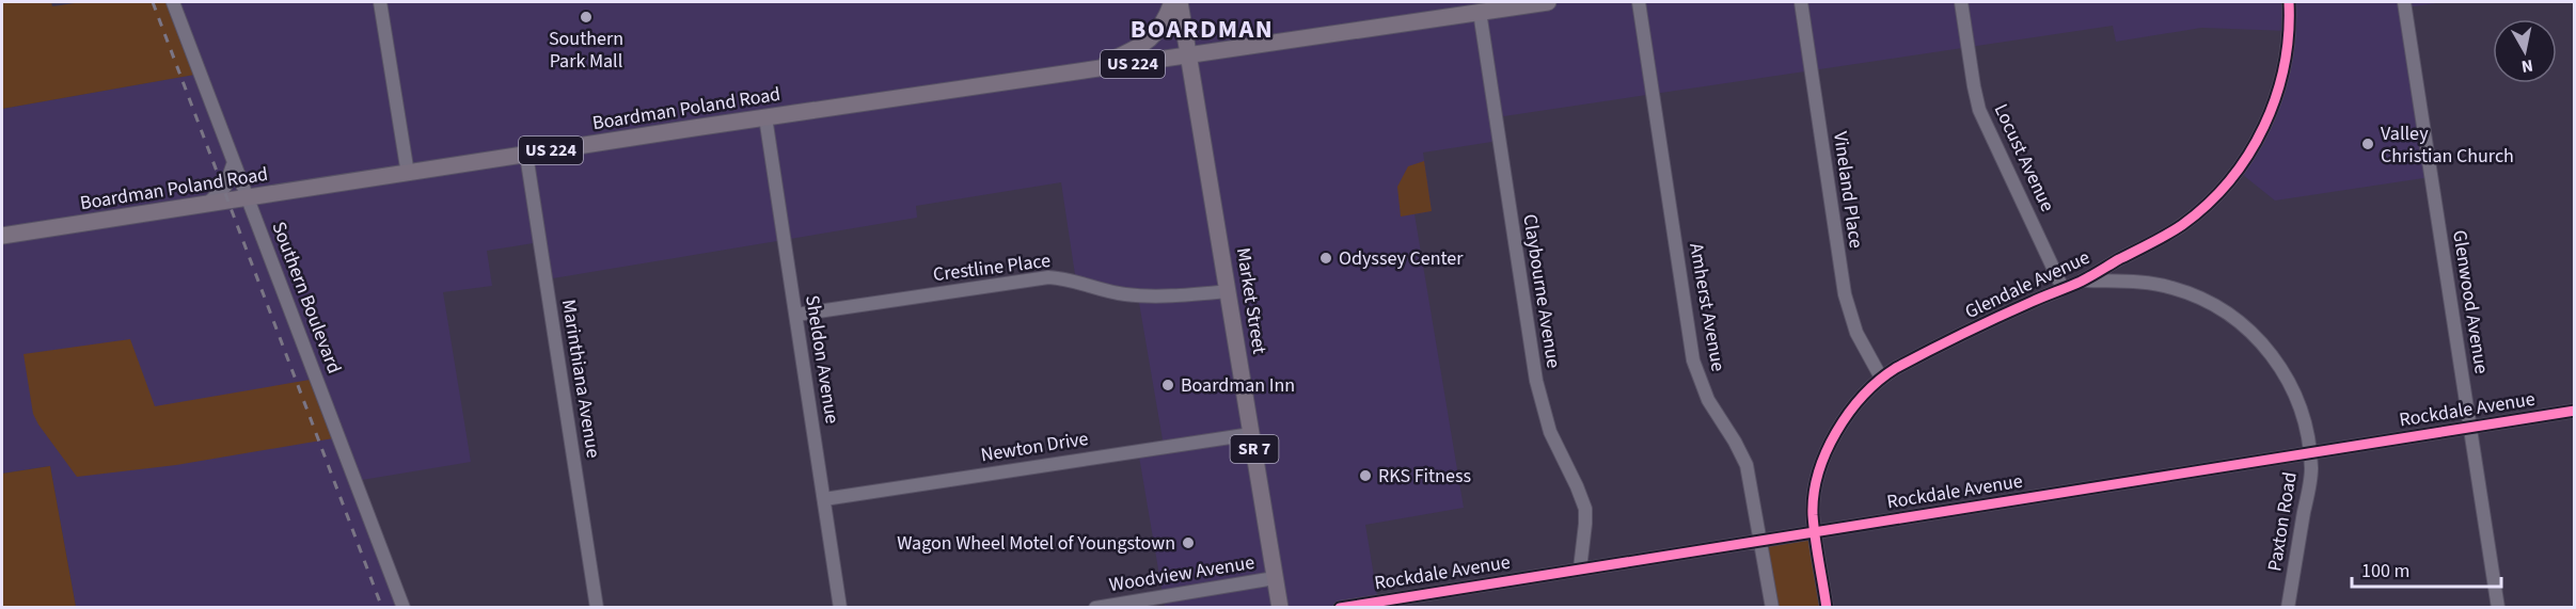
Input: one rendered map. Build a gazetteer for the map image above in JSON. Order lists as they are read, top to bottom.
{
  "streets": {
    "main road": [
      "US 224",
      "Boardman Poland Road",
      "Market Street",
      "SR 7"
    ],
    "street": [
      "Locust Avenue",
      "Vineland Place",
      "Crestline Place",
      "Glendale Avenue",
      "Claybourne Avenue",
      "Southern Boulevard",
      "Glenwood Avenue",
      "Amherst Avenue",
      "Sheldon Avenue",
      "Marinthiana Avenue",
      "Rockdale Avenue",
      "Newton Drive",
      "Paxton Road",
      "Woodview Avenue"
    ]
  },
  "crossings": [
    ["US 224", "Boardman Poland Road"],
    ["US 224", "Claybourne Avenue"],
    ["US 224", "Market Street"],
    ["Boardman Poland Road", "Southern Boulevard"],
    ["Boardman Poland Road", "Market Street"],
    ["Boardman Poland Road", "Sheldon Avenue"],
    ["Boardman Poland Road", "Marinthiana Avenue"],
    ["Locust Avenue", "Glendale Avenue"],
    ["Vineland Place", "Glendale Avenue"],
    ["Crestline Place", "Market Street"],
    ["Crestline Place", "Sheldon Avenue"],
    ["Glendale Avenue", "Rockdale Avenue"],
    ["Glendale Avenue", "Paxton Road"],
    ["Claybourne Avenue", "Rockdale Avenue"],
    ["Market Street", "Newton Drive"],
    ["Market Street", "Woodview Avenue"],
    ["Glenwood Avenue", "Rockdale Avenue"],
    ["Amherst Avenue", "Rockdale Avenue"],
    ["Sheldon Avenue", "Newton Drive"],
    ["Rockdale Avenue", "Paxton Road"]
  ],
  "districts": ["BOARDMAN"],
  "places": [
    "Southern Park Mall",
    "Valley Christian Church",
    "Odyssey Center",
    "Boardman Inn",
    "RKS Fitness",
    "Wagon Wheel Motel of Youngstown"
  ],
  "scale_bar": "100 m",
  "north": "bottom"
}
